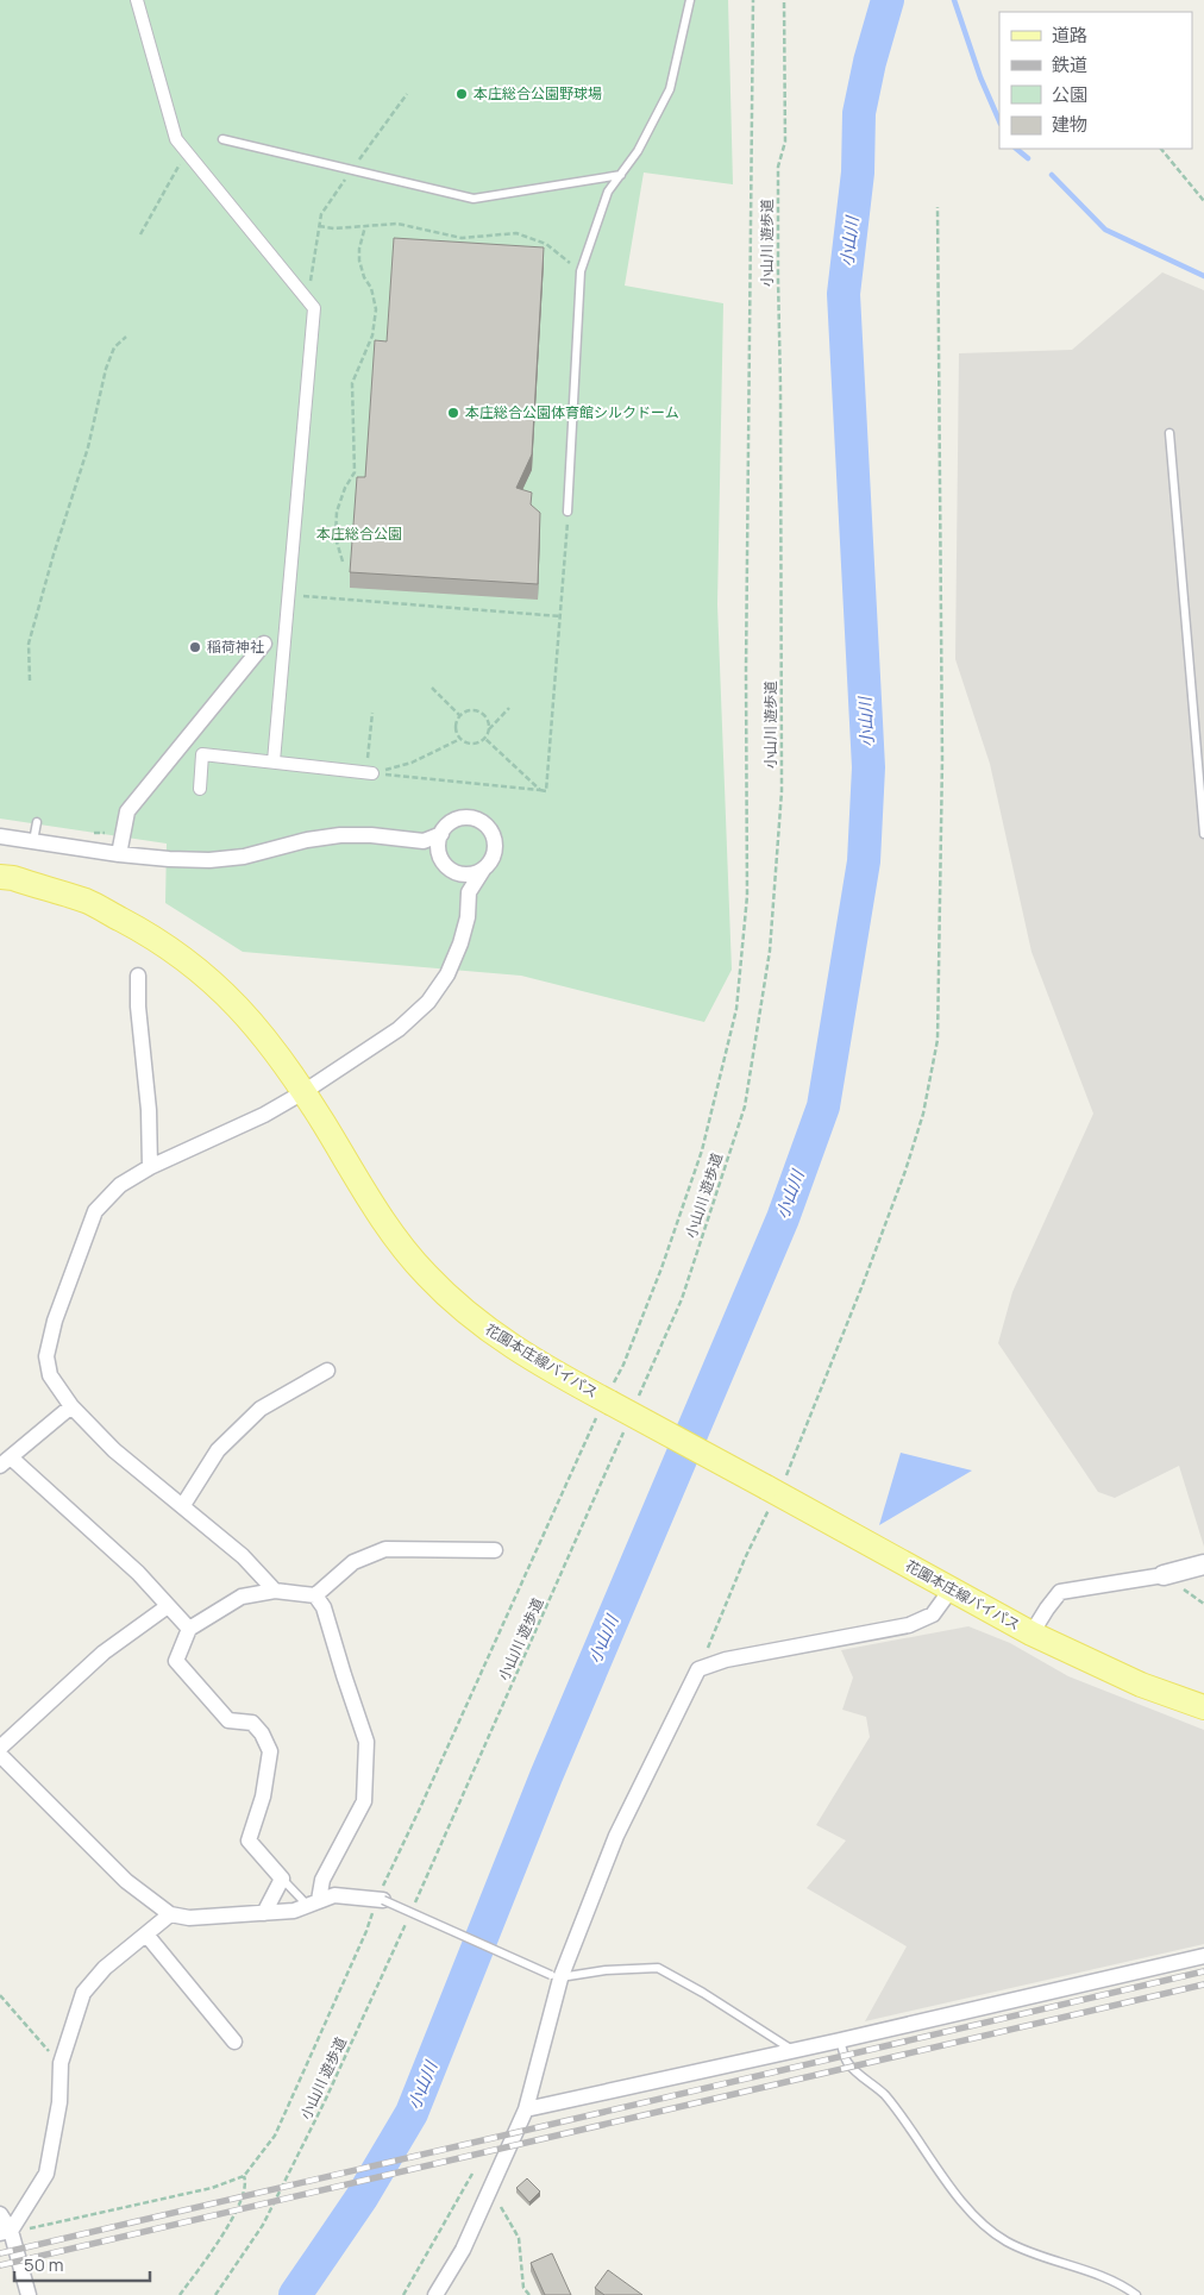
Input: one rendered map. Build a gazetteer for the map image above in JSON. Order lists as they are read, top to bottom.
{
  "streets": {
    "main road": ["花園本庄線バイパス"],
    "path": ["小山川 遊歩道"]
  },
  "water": ["小山川"],
  "parks": ["本庄総合公園"],
  "places": ["本庄総合公園野球場", "本庄総合公園体育館シルクドーム", "稲荷神社"],
  "legend": [
    "道路",
    "鉄道",
    "公園",
    "建物"
  ],
  "scale_bar": "50 m"
}
